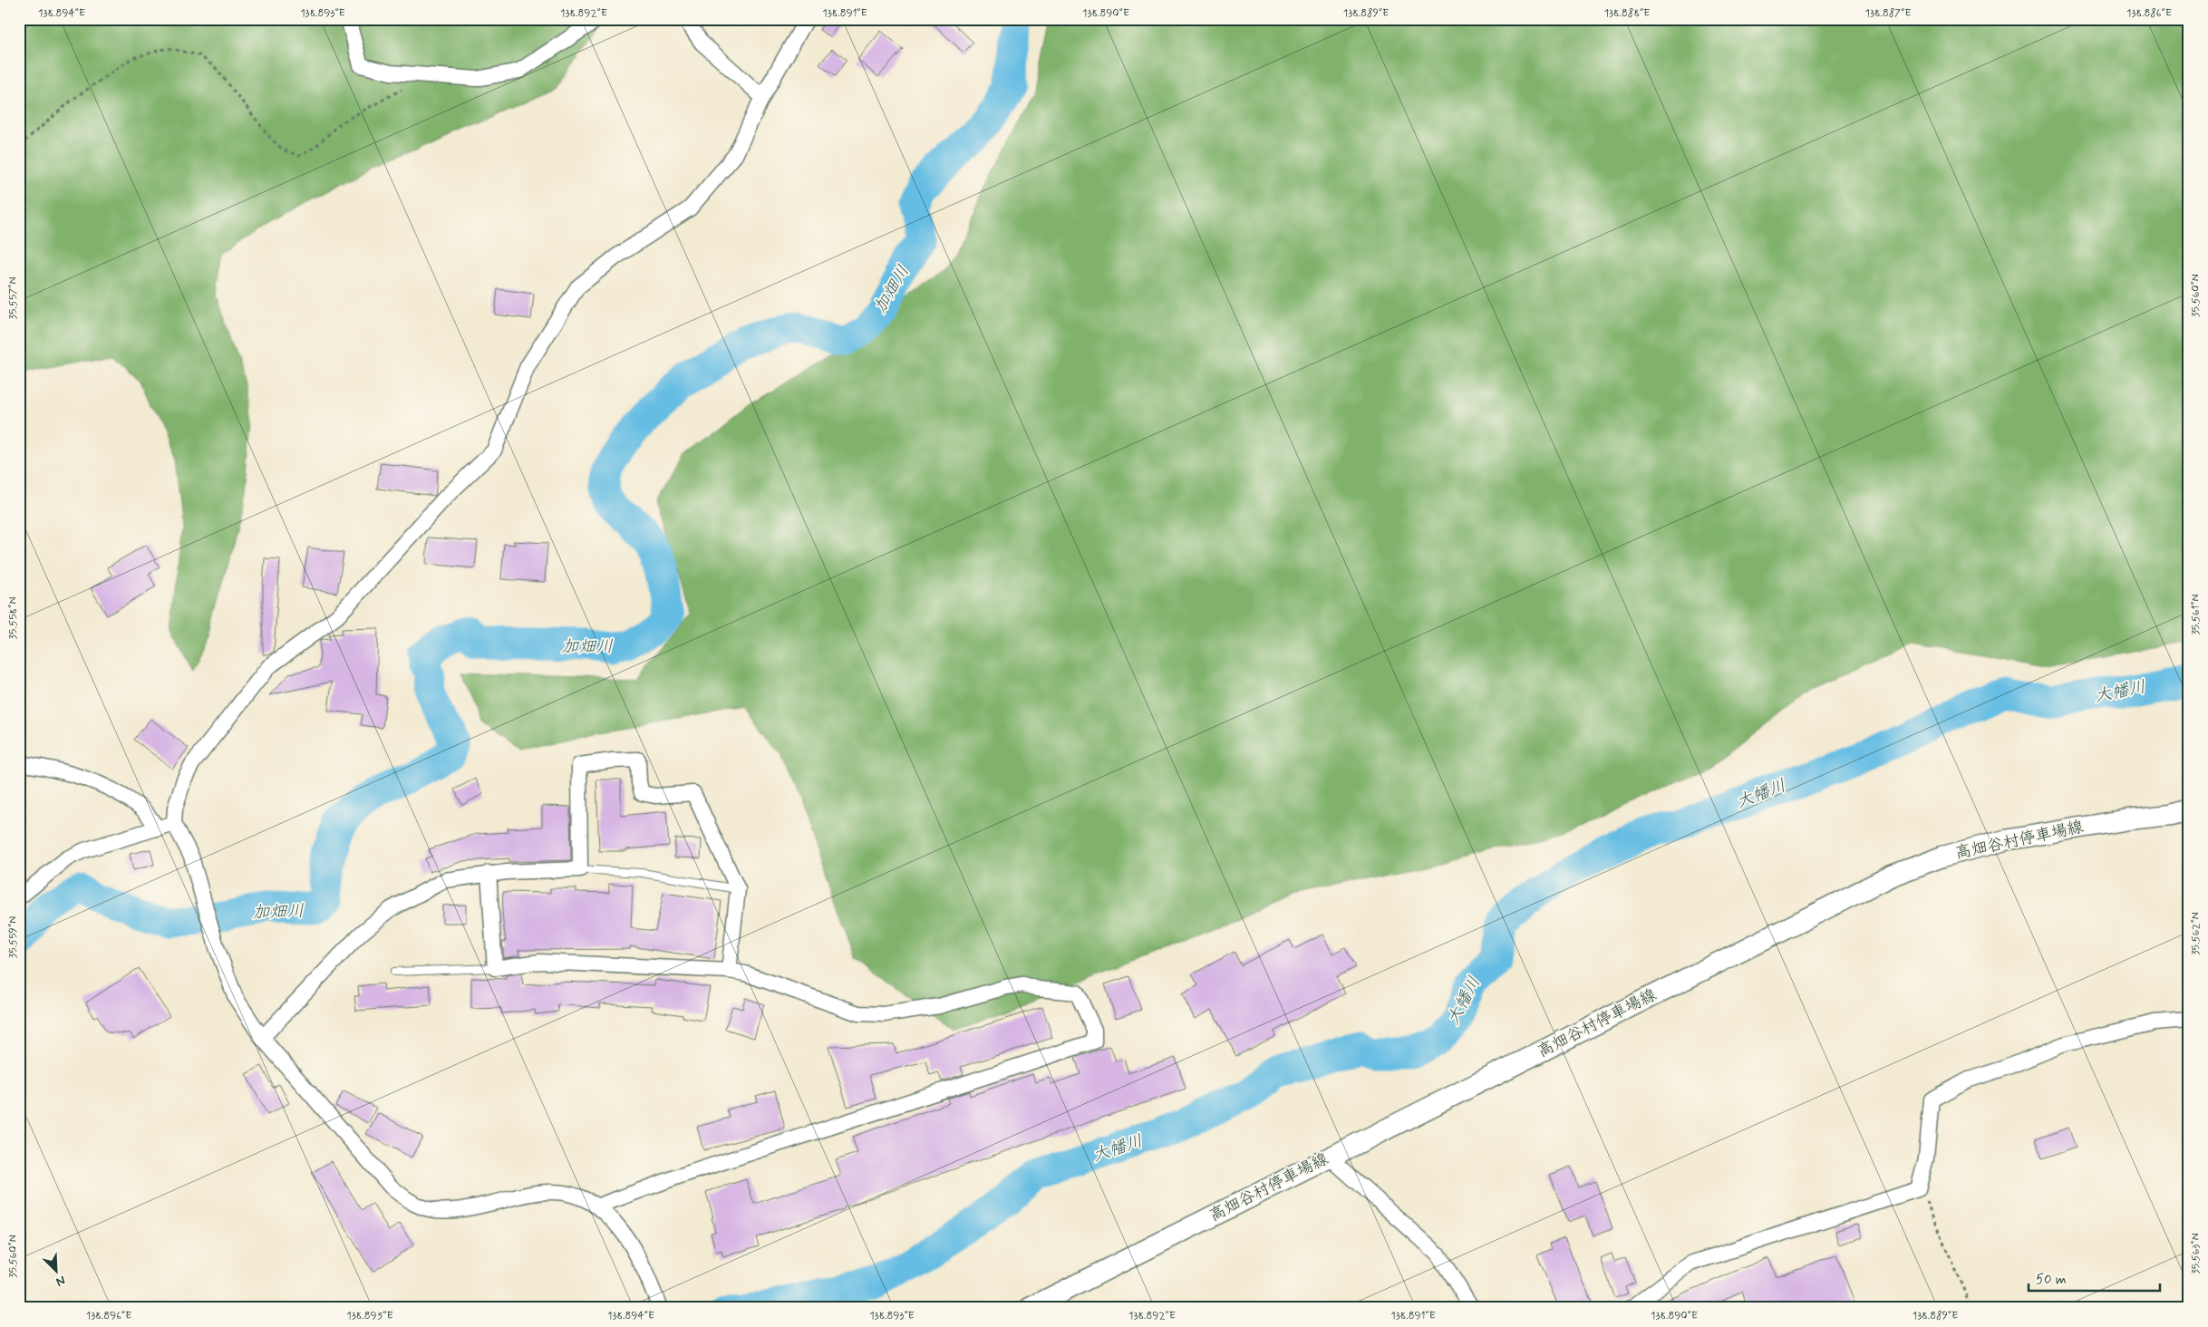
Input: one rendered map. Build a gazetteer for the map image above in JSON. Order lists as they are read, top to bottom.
{
  "streets": {
    "main road": ["高畑谷村停車場線"]
  },
  "water": ["加畑川", "大幡川"],
  "scale_bar": "50 m",
  "north": "bottom right",
  "coordinates": [
    "138.894°E",
    "138.893°E",
    "138.892°E",
    "138.891°E",
    "138.890°E",
    "138.889°E",
    "138.888°E",
    "138.887°E",
    "138.886°E",
    "35.560°N",
    "35.557°N",
    "35.561°N",
    "35.558°N",
    "35.562°N",
    "35.559°N",
    "35.563°N",
    "138.896°E",
    "138.895°E"
  ]
}
